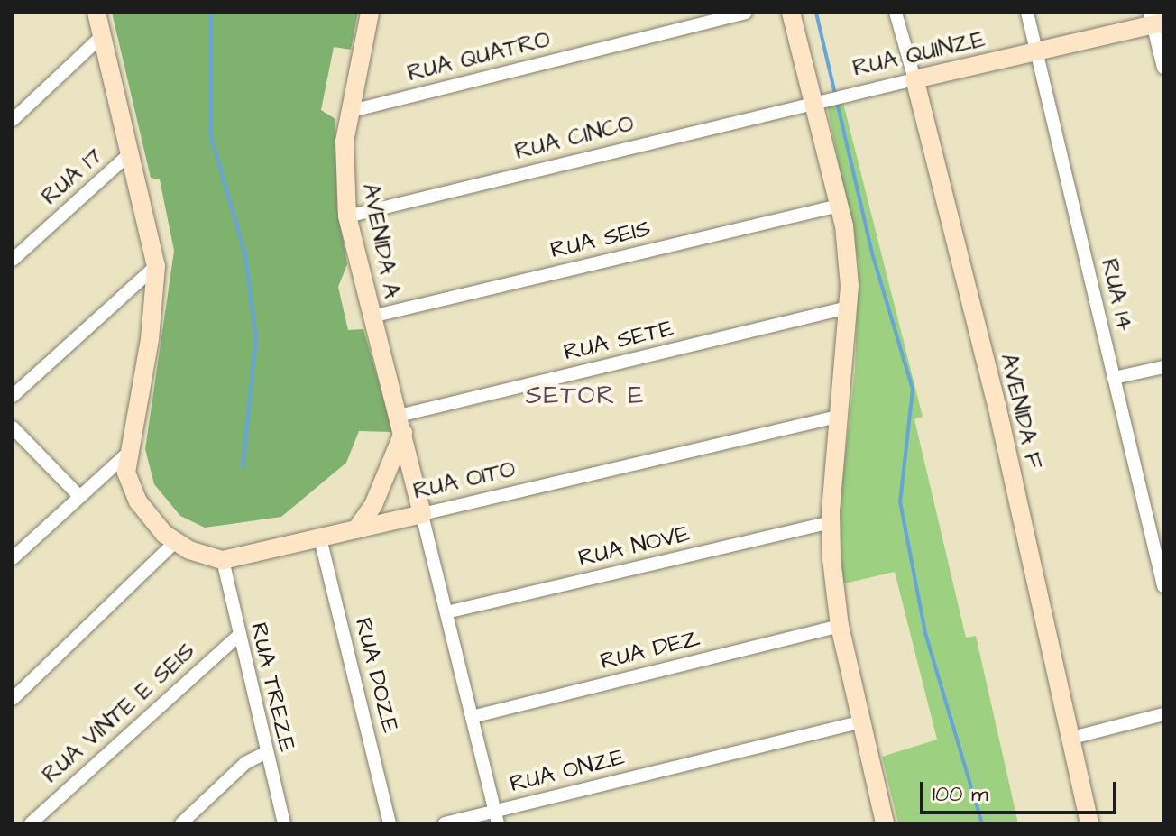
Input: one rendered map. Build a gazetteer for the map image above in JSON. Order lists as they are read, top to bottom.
{
  "streets": {
    "street": [
      "RUA QUINZE",
      "RUA QUATRO",
      "RUA CINCO",
      "RUA 17",
      "RUA SEIS",
      "AVENIDA A",
      "RUA 14",
      "RUA SETE",
      "AVENIDA F",
      "RUA OITO",
      "RUA NOVE",
      "RUA DEZ",
      "RUA DOZE",
      "RUA TREZE",
      "RUA VINTE E SEIS",
      "RUA ONZE"
    ]
  },
  "crossings": [
    ["RUA QUINZE", "RUA CINCO"],
    ["RUA QUINZE", "RUA 14"],
    ["RUA QUINZE", "AVENIDA F"],
    ["RUA QUATRO", "AVENIDA A"],
    ["RUA CINCO", "AVENIDA A"],
    ["RUA SEIS", "AVENIDA A"],
    ["AVENIDA A", "RUA SETE"],
    ["AVENIDA A", "RUA OITO"],
    ["AVENIDA A", "RUA ONZE"],
    ["RUA OITO", "RUA DOZE"],
    ["RUA OITO", "RUA TREZE"],
    ["RUA OITO", "RUA ONZE"],
    ["RUA NOVE", "RUA ONZE"],
    ["RUA DEZ", "RUA ONZE"],
    ["RUA TREZE", "RUA VINTE E SEIS"]
  ],
  "districts": ["SETOR E"],
  "scale_bar": "100 m"
}
